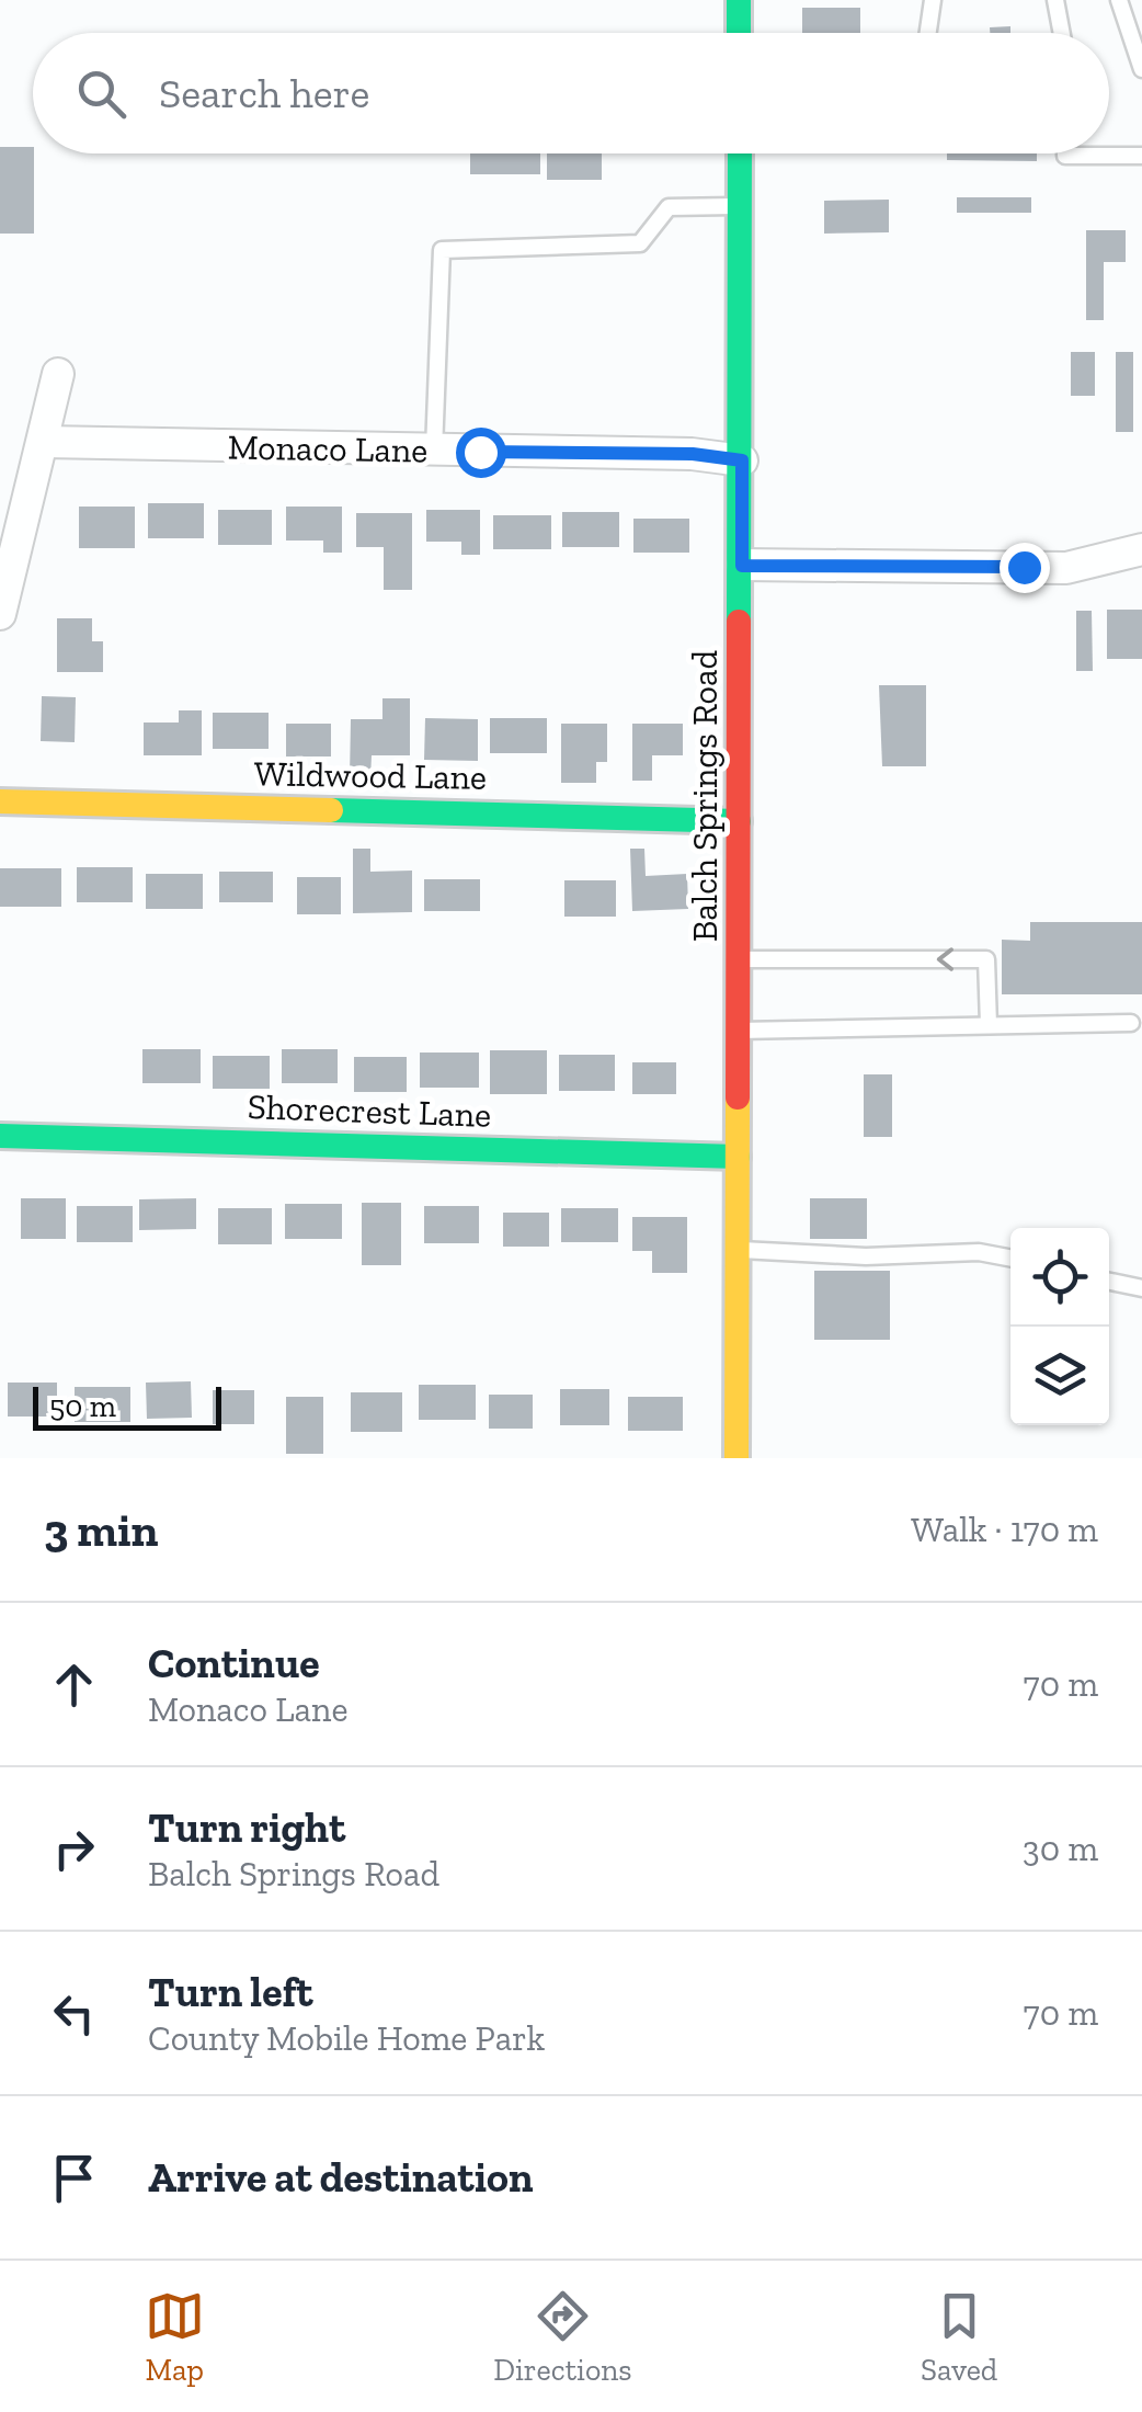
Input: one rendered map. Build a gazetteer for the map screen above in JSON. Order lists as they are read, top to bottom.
{
  "streets": {
    "street": [
      "Monaco Lane",
      "Wildwood Lane",
      "Balch Springs Road",
      "Shorecrest Lane"
    ]
  },
  "crossings": [
    ["Monaco Lane", "Balch Springs Road"],
    ["Wildwood Lane", "Balch Springs Road"],
    ["Balch Springs Road", "Shorecrest Lane"]
  ],
  "scale_bar": "50 m",
  "page": {
    "search": "Search here",
    "scale": "50 m",
    "heading": ["3 min", "Walk · 170 m"],
    "list": [
      ["Continue", "Monaco Lane", "70 m"],
      ["Turn right", "Balch Springs Road", "30 m"],
      ["Turn left", "County Mobile Home Park", "70 m"],
      "Arrive at destination"
    ],
    "nav": ["Map", "Directions", "Saved"]
  }
}
